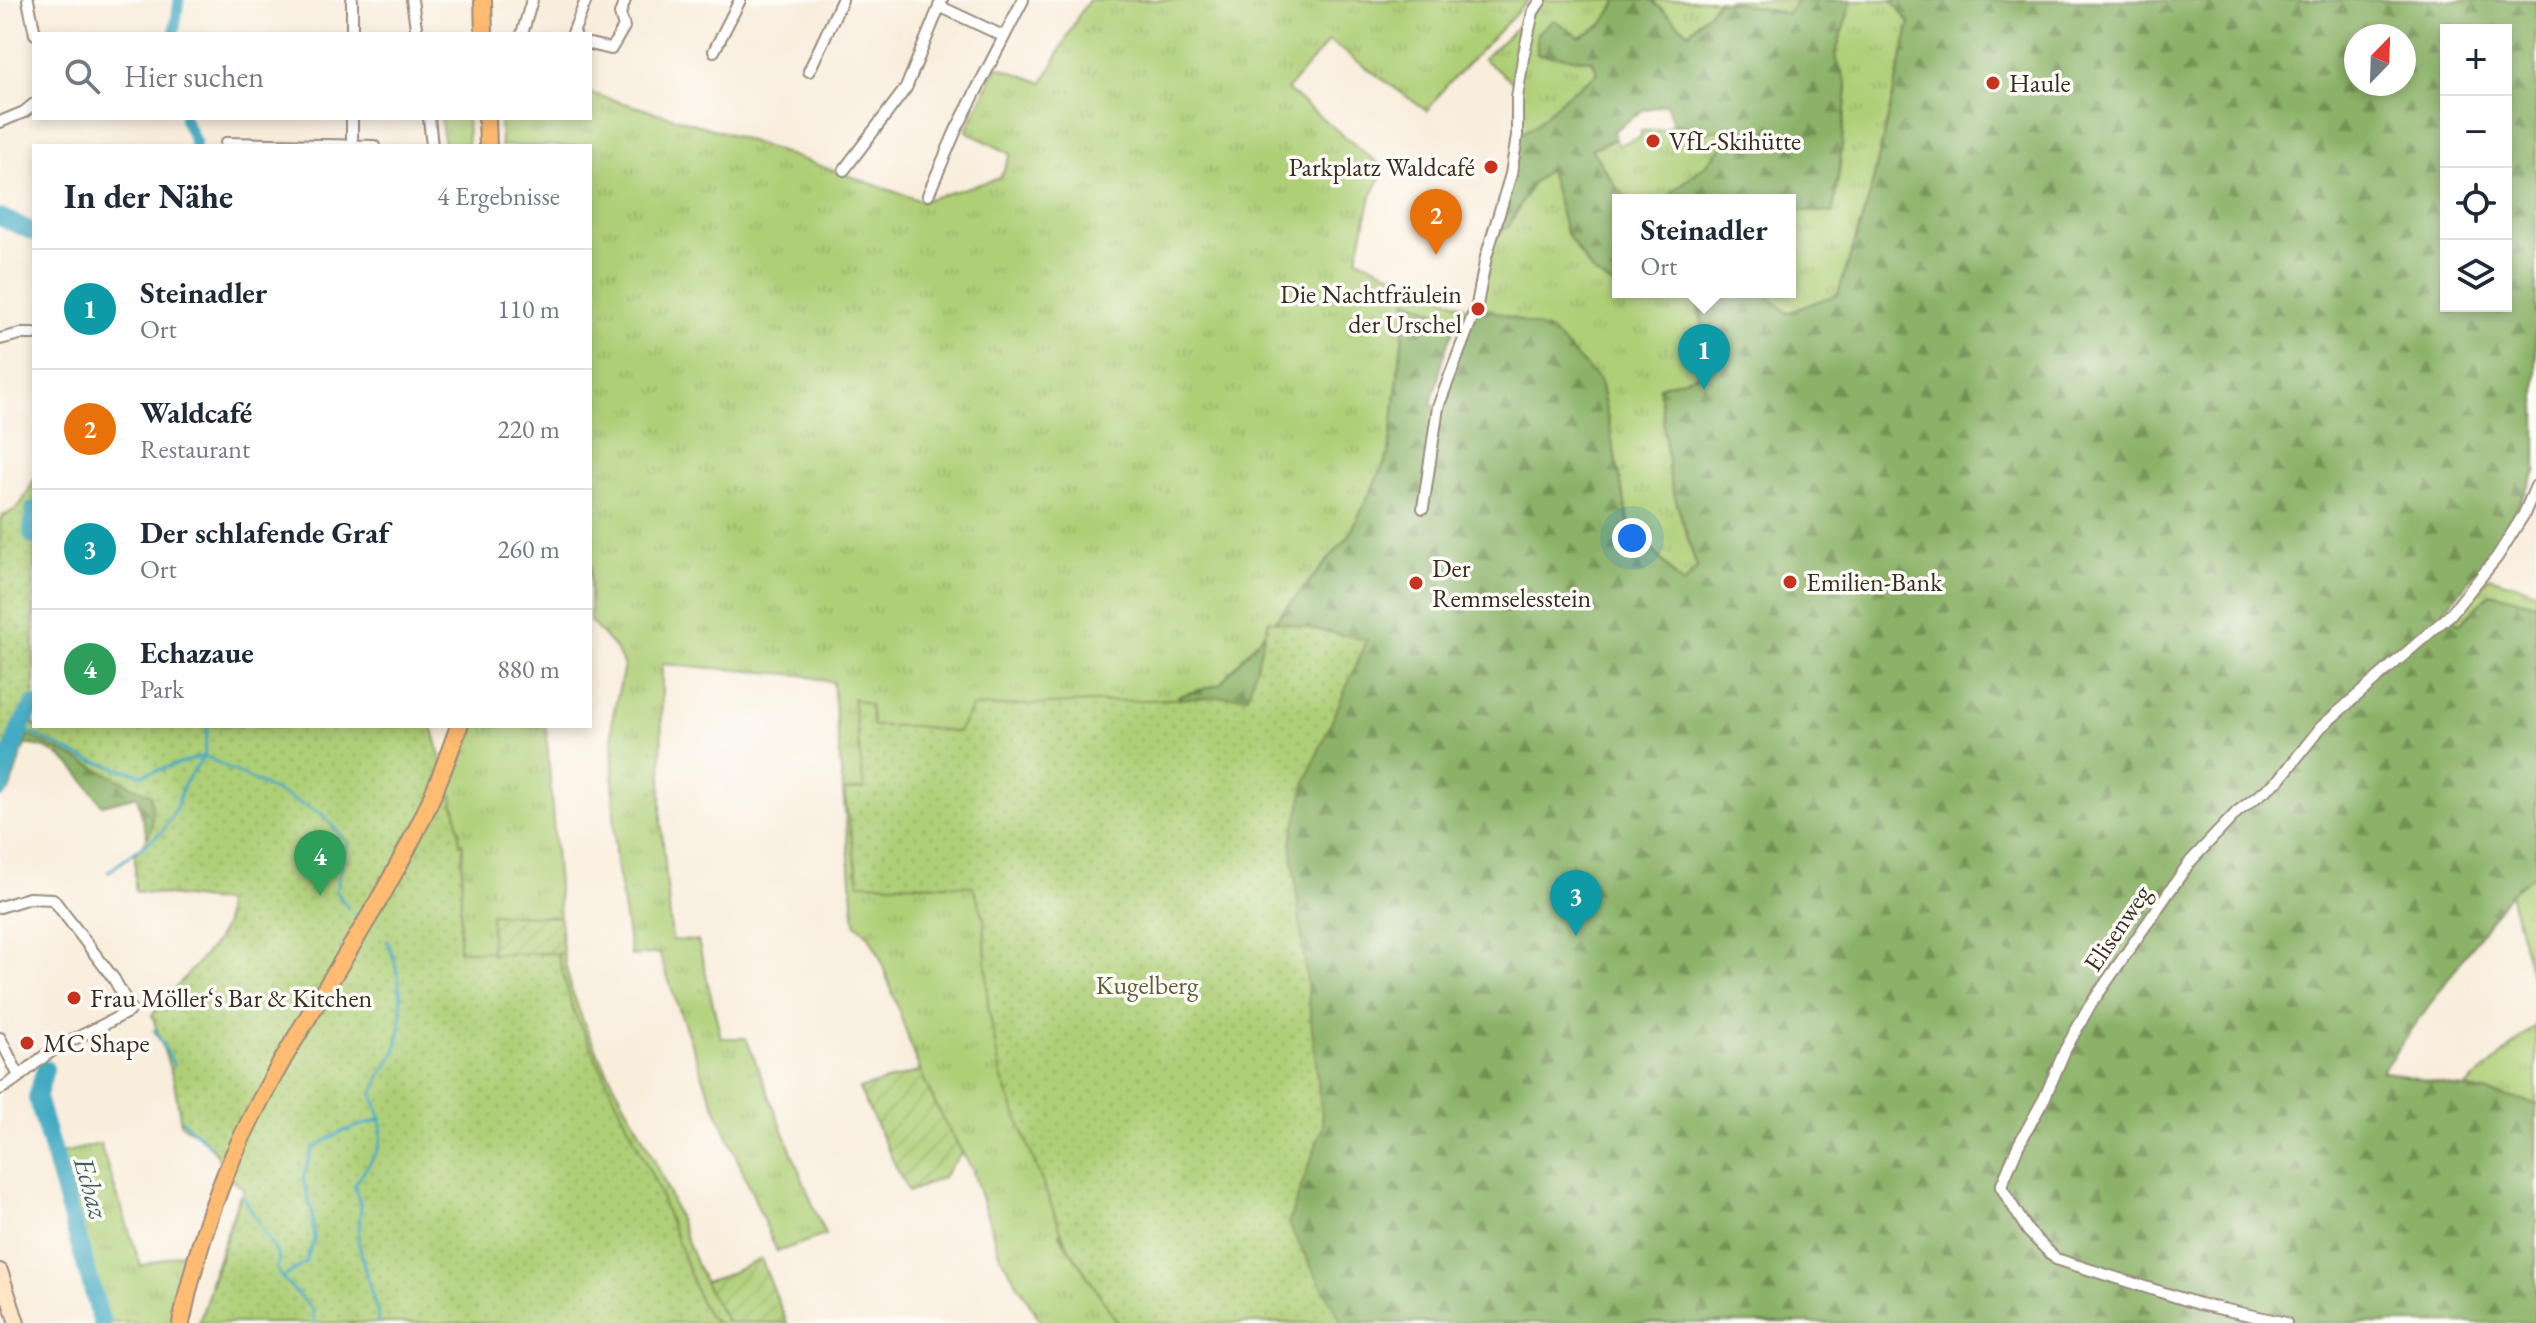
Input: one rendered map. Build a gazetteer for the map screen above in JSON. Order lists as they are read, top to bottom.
{
  "streets": {
    "street": ["Elisenweg"]
  },
  "water": ["Echaz"],
  "parks": ["Kugelberg"],
  "places": [
    "Haule",
    "VfL-Skihütte",
    "Parkplatz Waldcafé",
    "Die Nachtfräulein der Urschel",
    "Emilien-Bank",
    "Der Remmselesstein",
    "Frau Möller‘s Bar & Kitchen",
    "MC Shape"
  ],
  "north": "top right",
  "page": {
    "map_buttons": ["+", "−"],
    "search": "Hier suchen",
    "heading": ["In der Nähe", "4 Ergebnisse"],
    "pins": [
      "2",
      "1",
      "4",
      "3"
    ],
    "popup": ["Steinadler", "Ort"],
    "list": [
      {
        "mark": "1",
        "name": "Steinadler",
        "note": "Ort",
        "value": "110 m"
      },
      {
        "mark": "2",
        "name": "Waldcafé",
        "note": "Restaurant",
        "value": "220 m"
      },
      {
        "mark": "3",
        "name": "Der schlafende Graf",
        "note": "Ort",
        "value": "260 m"
      },
      {
        "mark": "4",
        "name": "Echazaue",
        "note": "Park",
        "value": "880 m"
      }
    ]
  }
}
